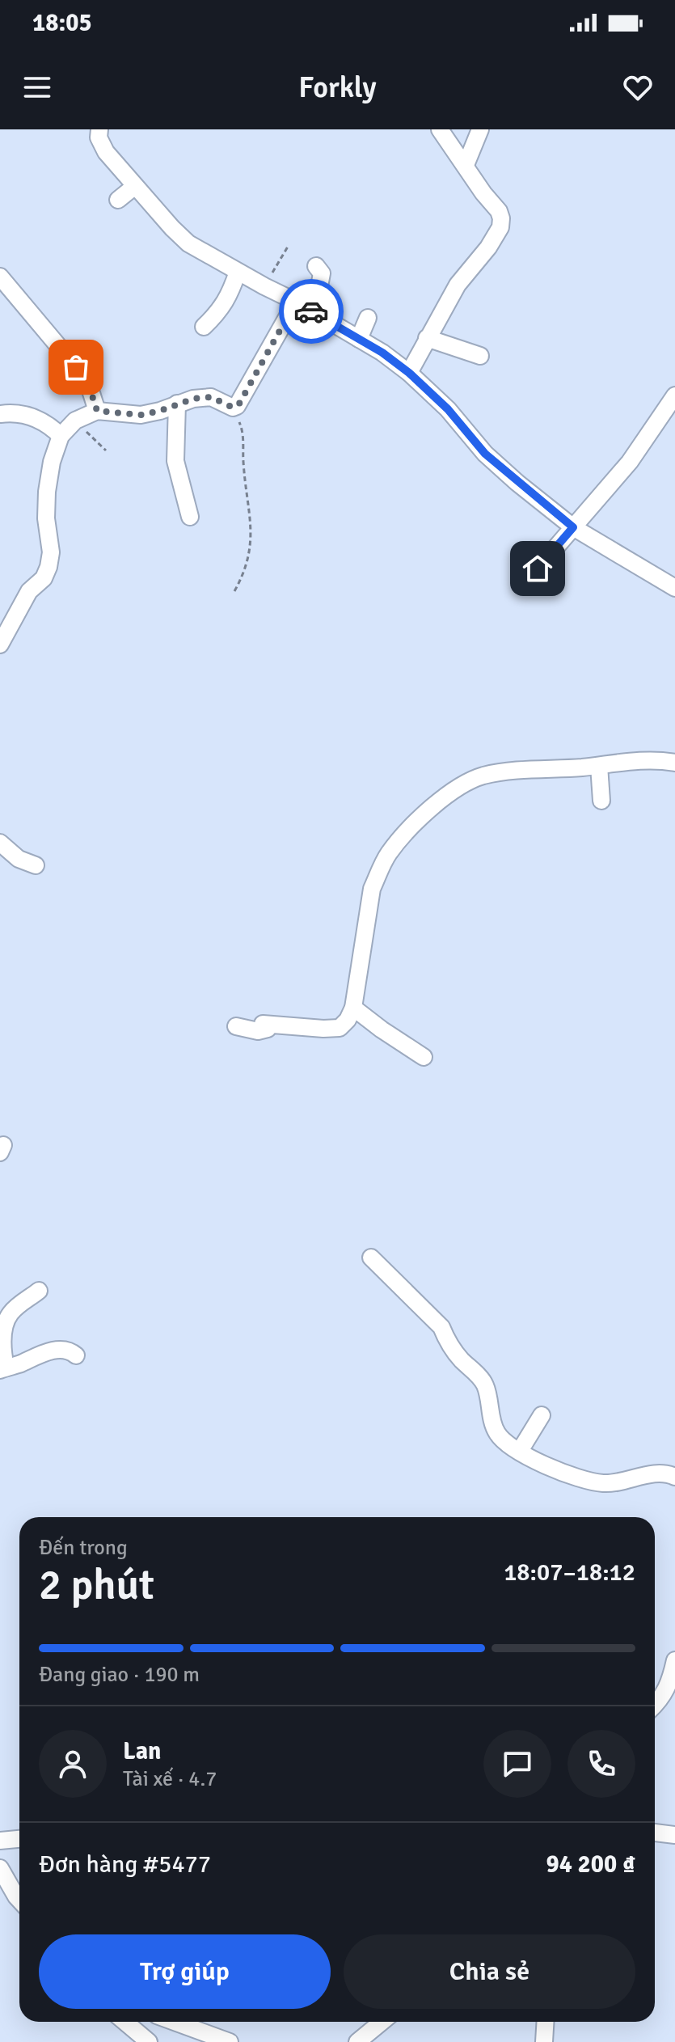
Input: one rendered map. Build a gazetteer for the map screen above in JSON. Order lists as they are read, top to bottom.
{
  "page": {
    "status": "18:05",
    "header": "Forkly",
    "heading": ["2 phút", "Đến trong", "18:07–18:12"],
    "panel": [
      "Lan",
      "Tài xế · 4.7",
      "Đơn hàng #5477",
      "94 200 ₫"
    ],
    "bar": "Đang giao · 190 m",
    "buttons": ["Trợ giúp", "Chia sẻ"]
  }
}
